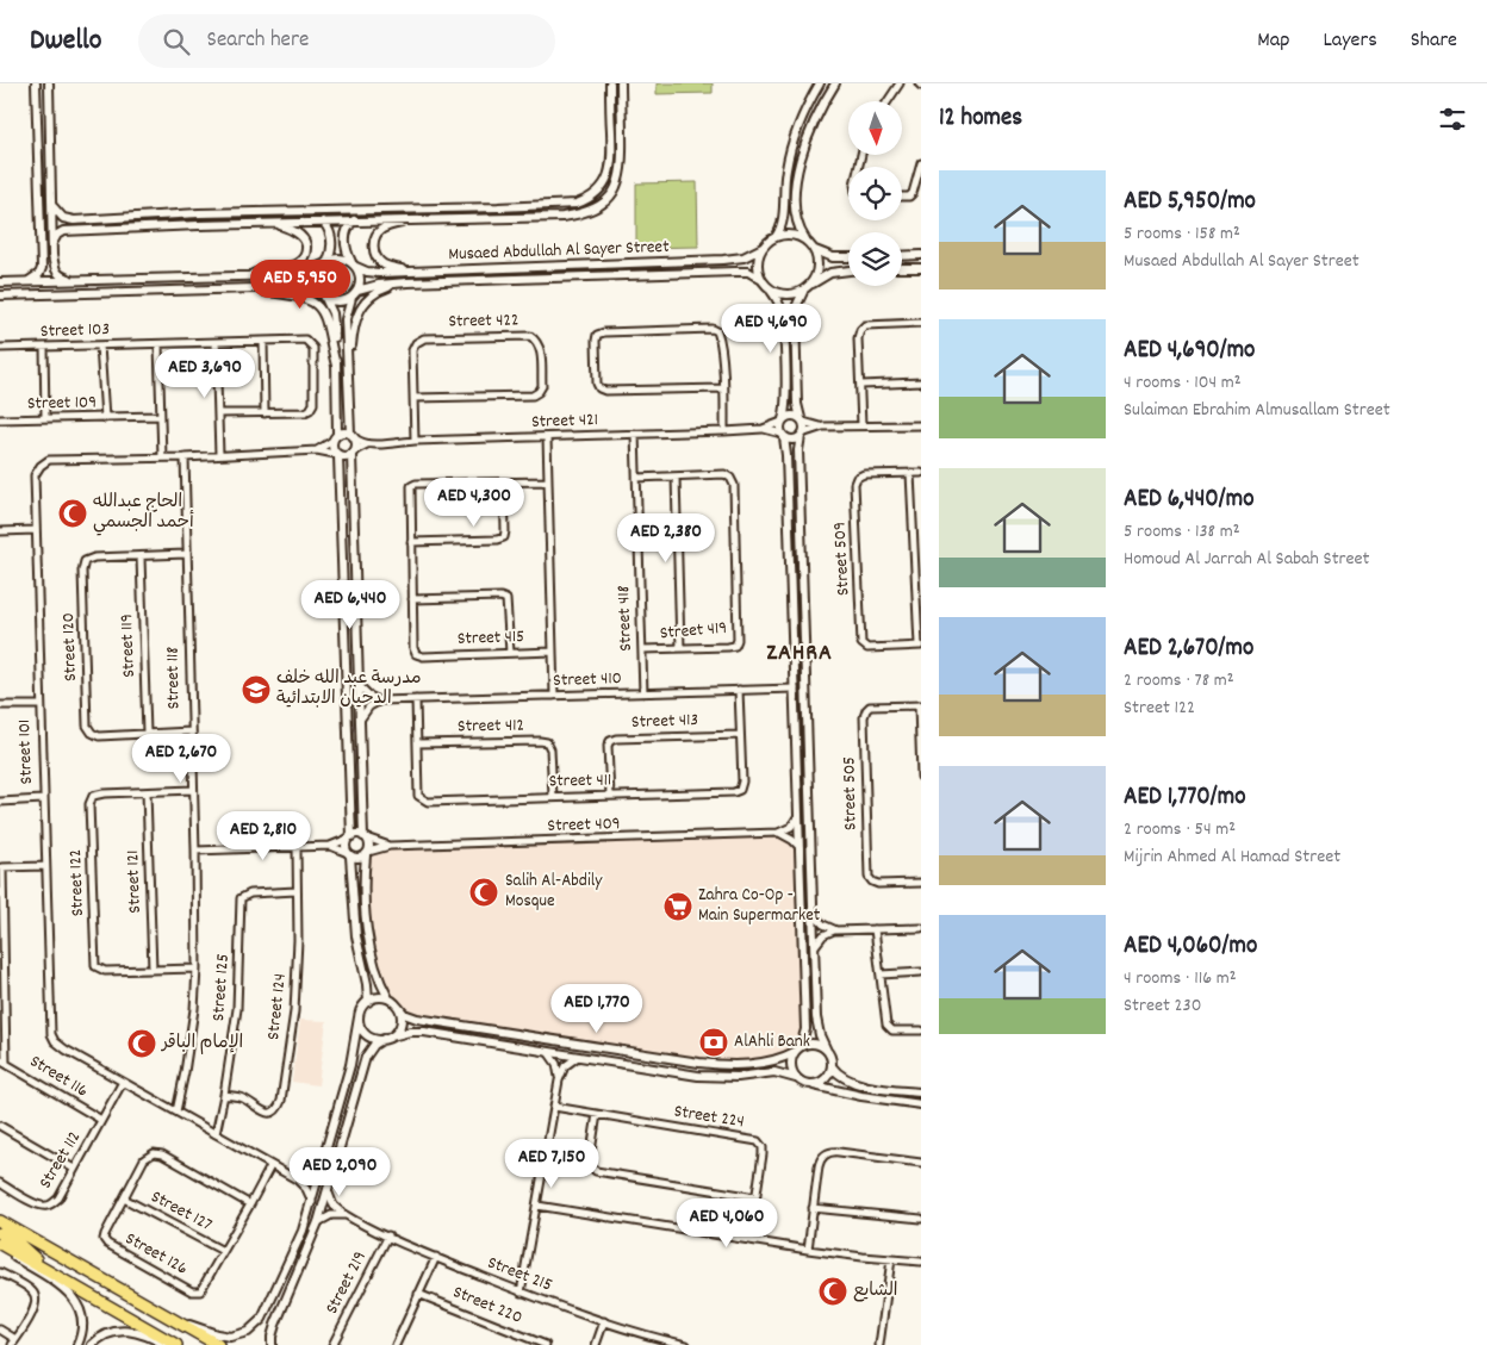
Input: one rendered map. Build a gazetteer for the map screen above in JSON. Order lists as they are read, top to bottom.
{
  "streets": {
    "street": [
      "Musaed Abdullah Al Sayer Street",
      "Street 422",
      "Street 103",
      "Street 109",
      "Street 421",
      "Street 509",
      "Street 418",
      "Street 419",
      "Street 415",
      "Street 119",
      "Street 120",
      "Street 118",
      "Street 410",
      "Street 413",
      "Street 412",
      "Street 101",
      "Street 411",
      "Street 505",
      "Street 409",
      "Street 121",
      "Street 122",
      "Street 125",
      "Street 124",
      "Street 116",
      "Street 224",
      "Street 112",
      "Street 127",
      "Street 126",
      "Street 215",
      "Street 219",
      "Street 220"
    ]
  },
  "crossings": [
    ["Street 422", "Street 421"],
    ["Street 421", "Street 418"],
    ["Street 421", "Street 101"],
    ["Street 418", "Street 419"],
    ["Street 418", "Street 410"],
    ["Street 119", "Street 120"],
    ["Street 120", "Street 118"],
    ["Street 118", "Street 101"],
    ["Street 118", "Street 122"],
    ["Street 410", "Street 411"],
    ["Street 413", "Street 411"],
    ["Street 412", "Street 411"],
    ["Street 101", "Street 125"],
    ["Street 101", "Street 112"],
    ["Street 101", "Street 126"],
    ["Street 121", "Street 122"],
    ["Street 125", "Street 124"],
    ["Street 116", "Street 112"],
    ["Street 127", "Street 126"],
    ["Street 215", "Street 219"]
  ],
  "districts": ["ZAHRA"],
  "places": {
    "mosque": [
      "الحاج عبدالله أحمد الجسمي",
      "Salih Al-Abdily Mosque",
      "الإمام الباقر",
      "الشايع"
    ],
    "school or university": ["مدرسة عبد الله خلف الدحيان الابتدائية"],
    "supermarket": ["Zahra Co-Op - Main Supermarket"],
    "bank": ["AlAhli Bank"]
  },
  "north": "bottom",
  "page": {
    "header": "Dwello",
    "search": "Search here",
    "nav": ["Map", "Layers", "Share"],
    "heading": "12 homes",
    "list": [
      {
        "name": "AED 5,950/mo",
        "note": "5 rooms · 158 m² · Musaed Abdullah Al Sayer Street"
      },
      {
        "name": "AED 4,690/mo",
        "note": "4 rooms · 104 m² · Sulaiman Ebrahim Almusallam Street"
      },
      {
        "name": "AED 6,440/mo",
        "note": "5 rooms · 138 m² · Homoud Al Jarrah Al Sabah Street"
      },
      {
        "name": "AED 2,670/mo",
        "note": "2 rooms · 78 m² · Street 122"
      },
      {
        "name": "AED 1,770/mo",
        "note": "2 rooms · 54 m² · Mijrin Ahmed Al Hamad Street"
      },
      {
        "name": "AED 4,060/mo",
        "note": "4 rooms · 116 m² · Street 230"
      }
    ],
    "price": [
      "AED 5,950",
      "AED 4,690",
      "AED 3,690",
      "AED 4,300",
      "AED 2,380",
      "AED 6,440",
      "AED 2,670",
      "AED 2,810",
      "AED 1,770",
      "AED 7,150",
      "AED 2,090",
      "AED 4,060"
    ]
  }
}
